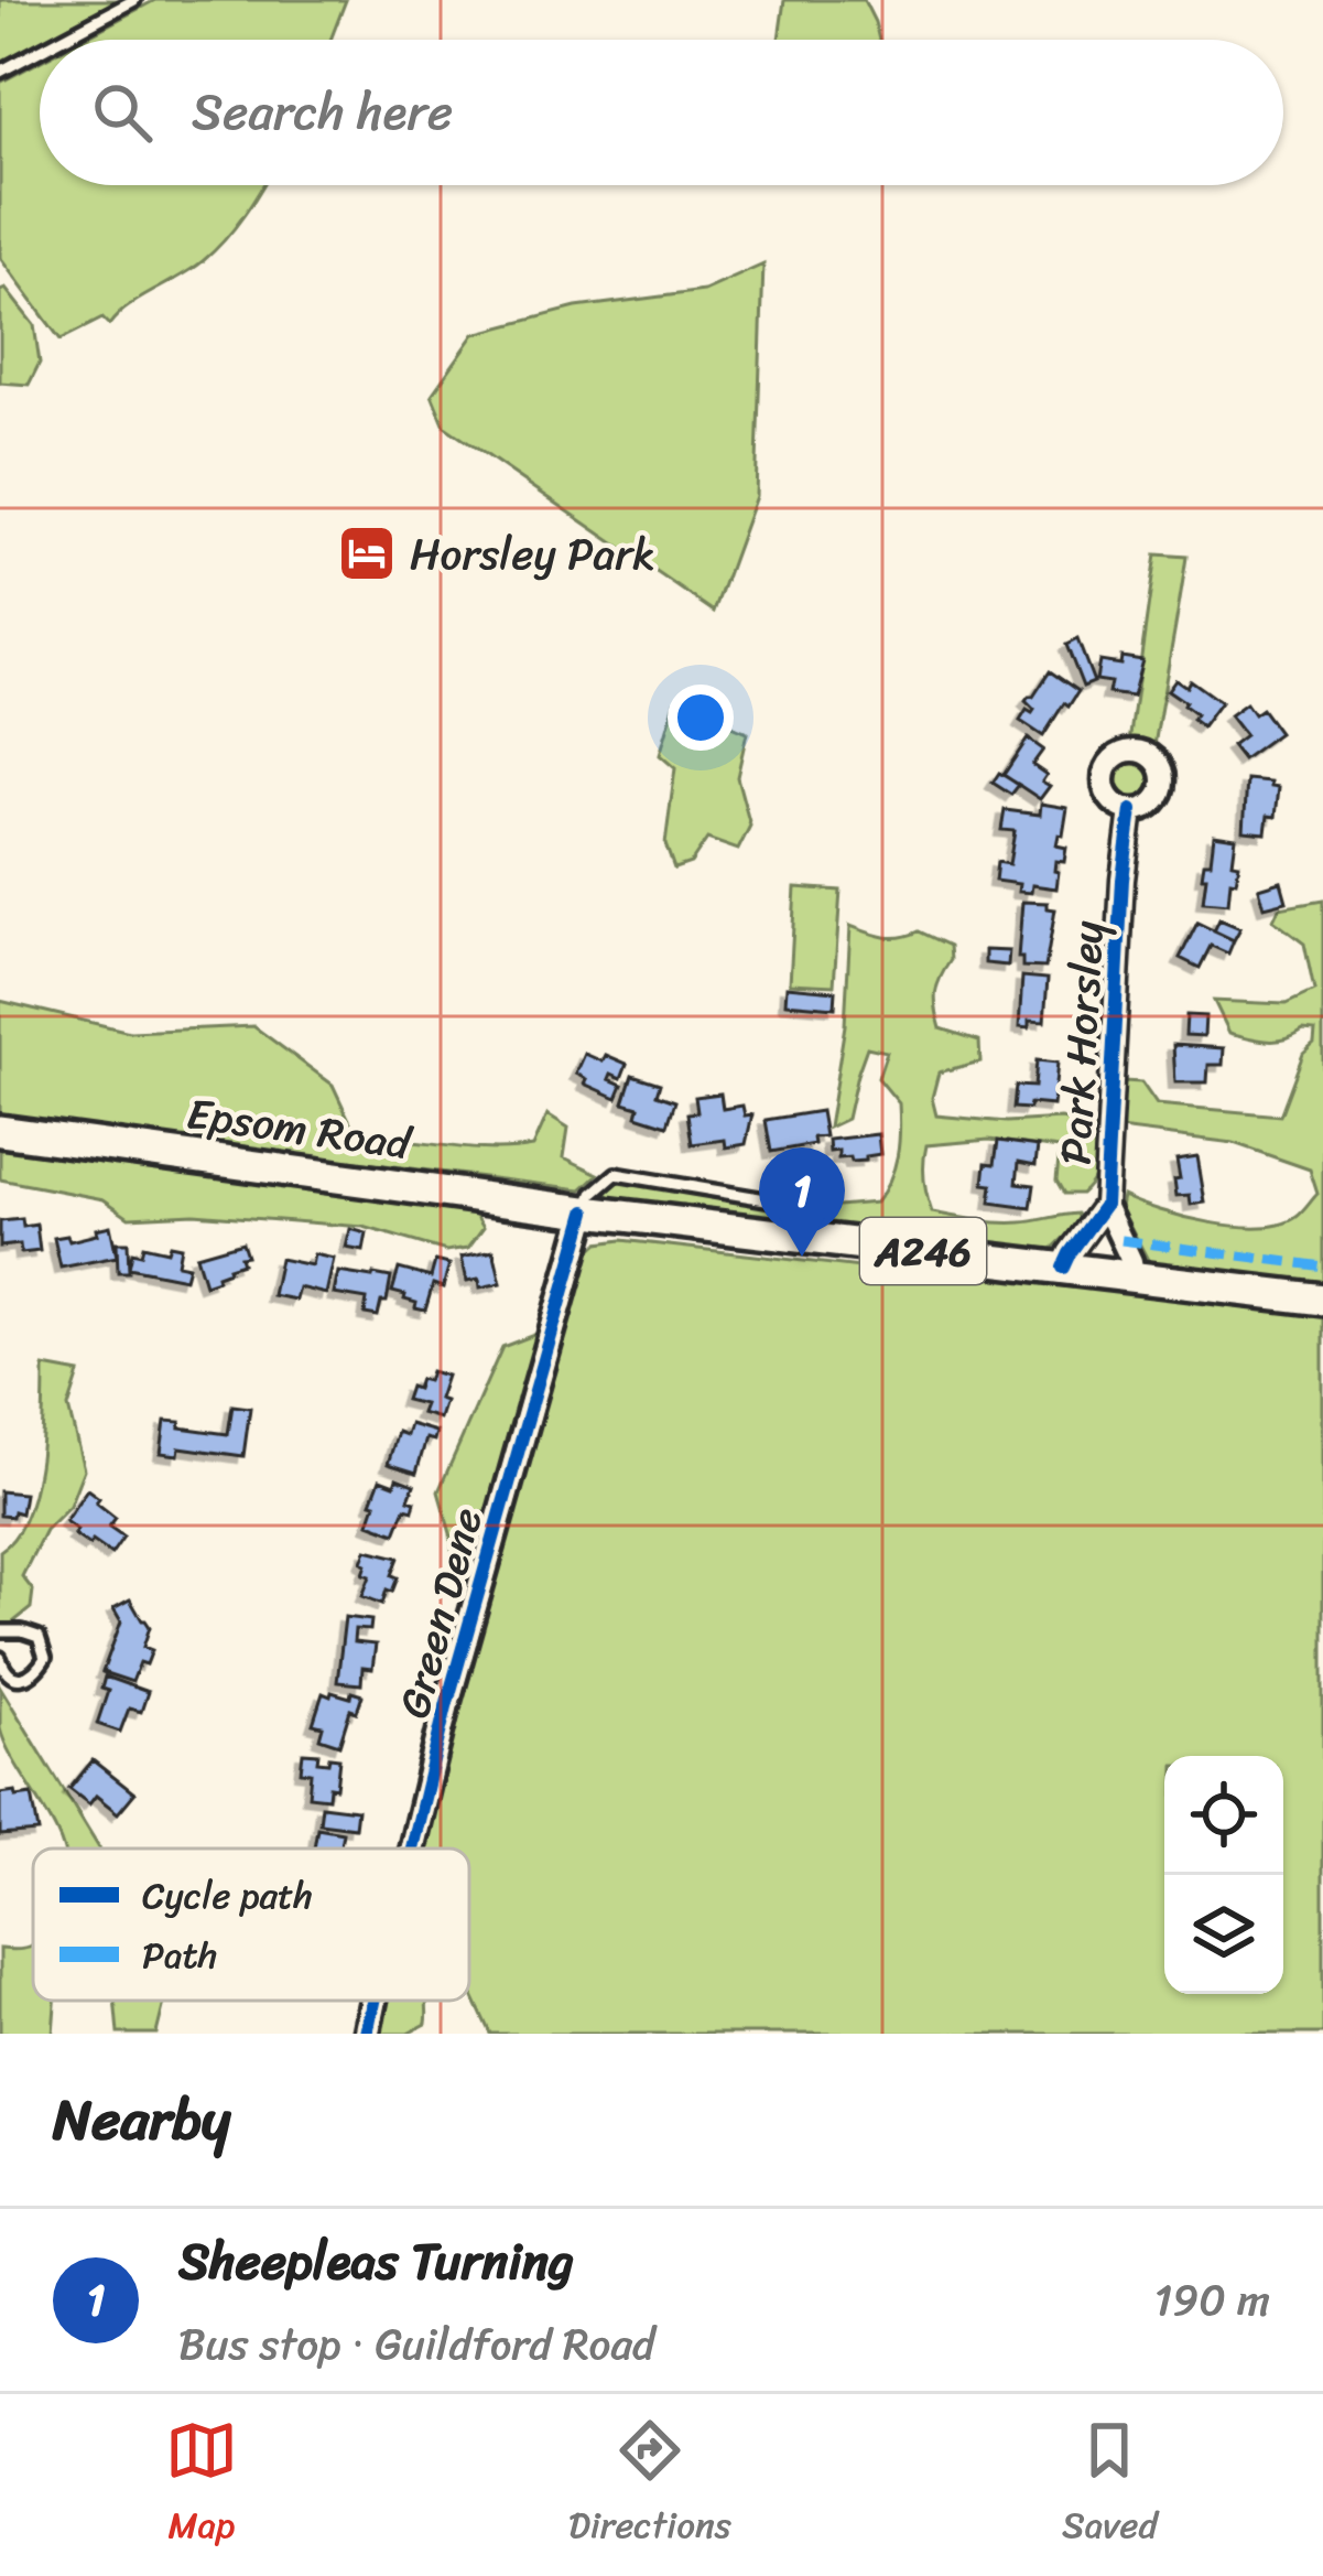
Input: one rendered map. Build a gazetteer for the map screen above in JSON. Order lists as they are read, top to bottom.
{
  "streets": {
    "main road": ["Epsom Road", "A246"],
    "street": ["Park Horsley", "Green Dene"]
  },
  "crossings": [
    ["Park Horsley", "A246"],
    ["Epsom Road", "A246"],
    ["Epsom Road", "Green Dene"],
    ["A246", "Green Dene"]
  ],
  "places": {
    "hotel": ["Horsley Park"]
  },
  "legend": ["Cycle path", "Path"],
  "page": {
    "search": "Search here",
    "pins": "1",
    "heading": "Nearby",
    "list": [
      {
        "mark": "1",
        "name": "Sheepleas Turning",
        "note": "Bus stop · Guildford Road",
        "value": "190 m"
      }
    ],
    "nav": ["Map", "Directions", "Saved"]
  }
}
